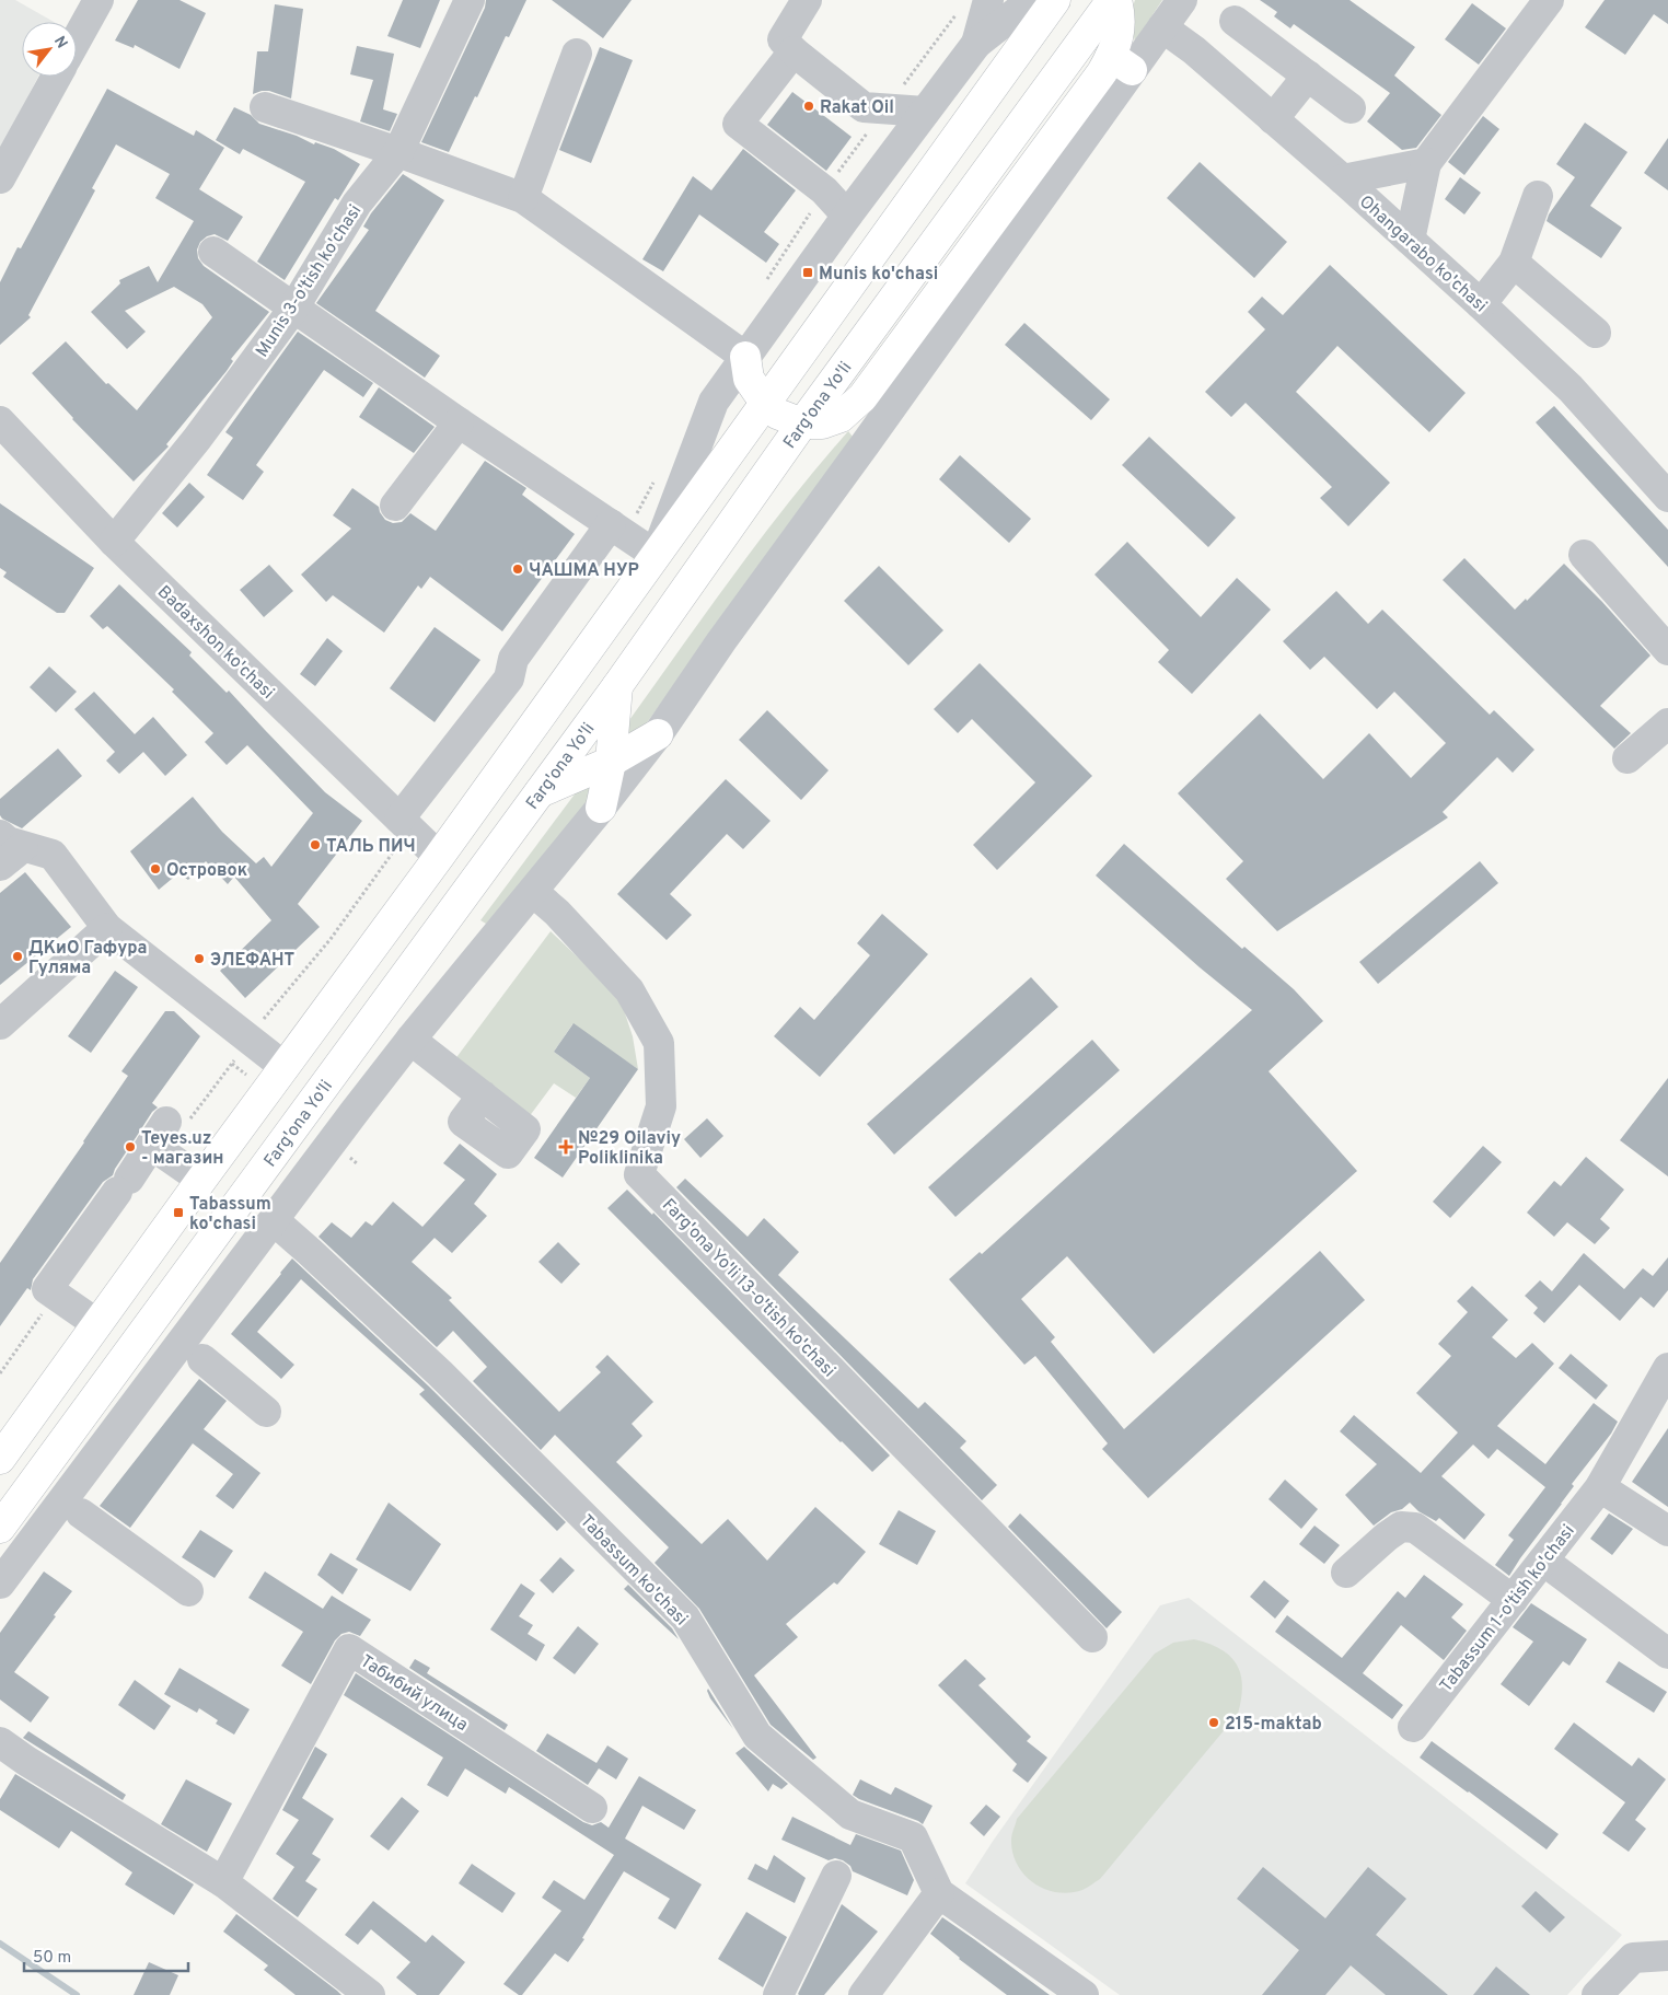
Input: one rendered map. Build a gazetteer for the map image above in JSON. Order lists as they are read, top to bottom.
{
  "streets": {
    "main road": ["Farg'ona Yo'li"],
    "street": [
      "Ohangarabo ko'chasi",
      "Munis 3-o'tish ko'chasi",
      "Badaxshon ko'chasi",
      "Farg'ona Yo'li 13-o'tish ko'chasi",
      "Tabassum ko'chasi",
      "Tabassum 1-o'tish ko'chasi",
      "Табибий улица"
    ]
  },
  "crossings": [
    ["Munis 3-o'tish ko'chasi", "Badaxshon ko'chasi"]
  ],
  "places": {
    "other": [
      "Rakat Oil",
      "ЧАШМА НУР",
      "ТАЛЬ ПИЧ",
      "Островок",
      "ДКиО Гафура Гуляма",
      "ЭЛЕФАНТ",
      "Teyes.uz - магазин",
      "215-maktab"
    ],
    "transit": ["Munis ko'chasi", "Tabassum ko'chasi"],
    "health": ["№29 Oilaviy Poliklinika"]
  },
  "scale_bar": "50 m",
  "north": "top right"
}
